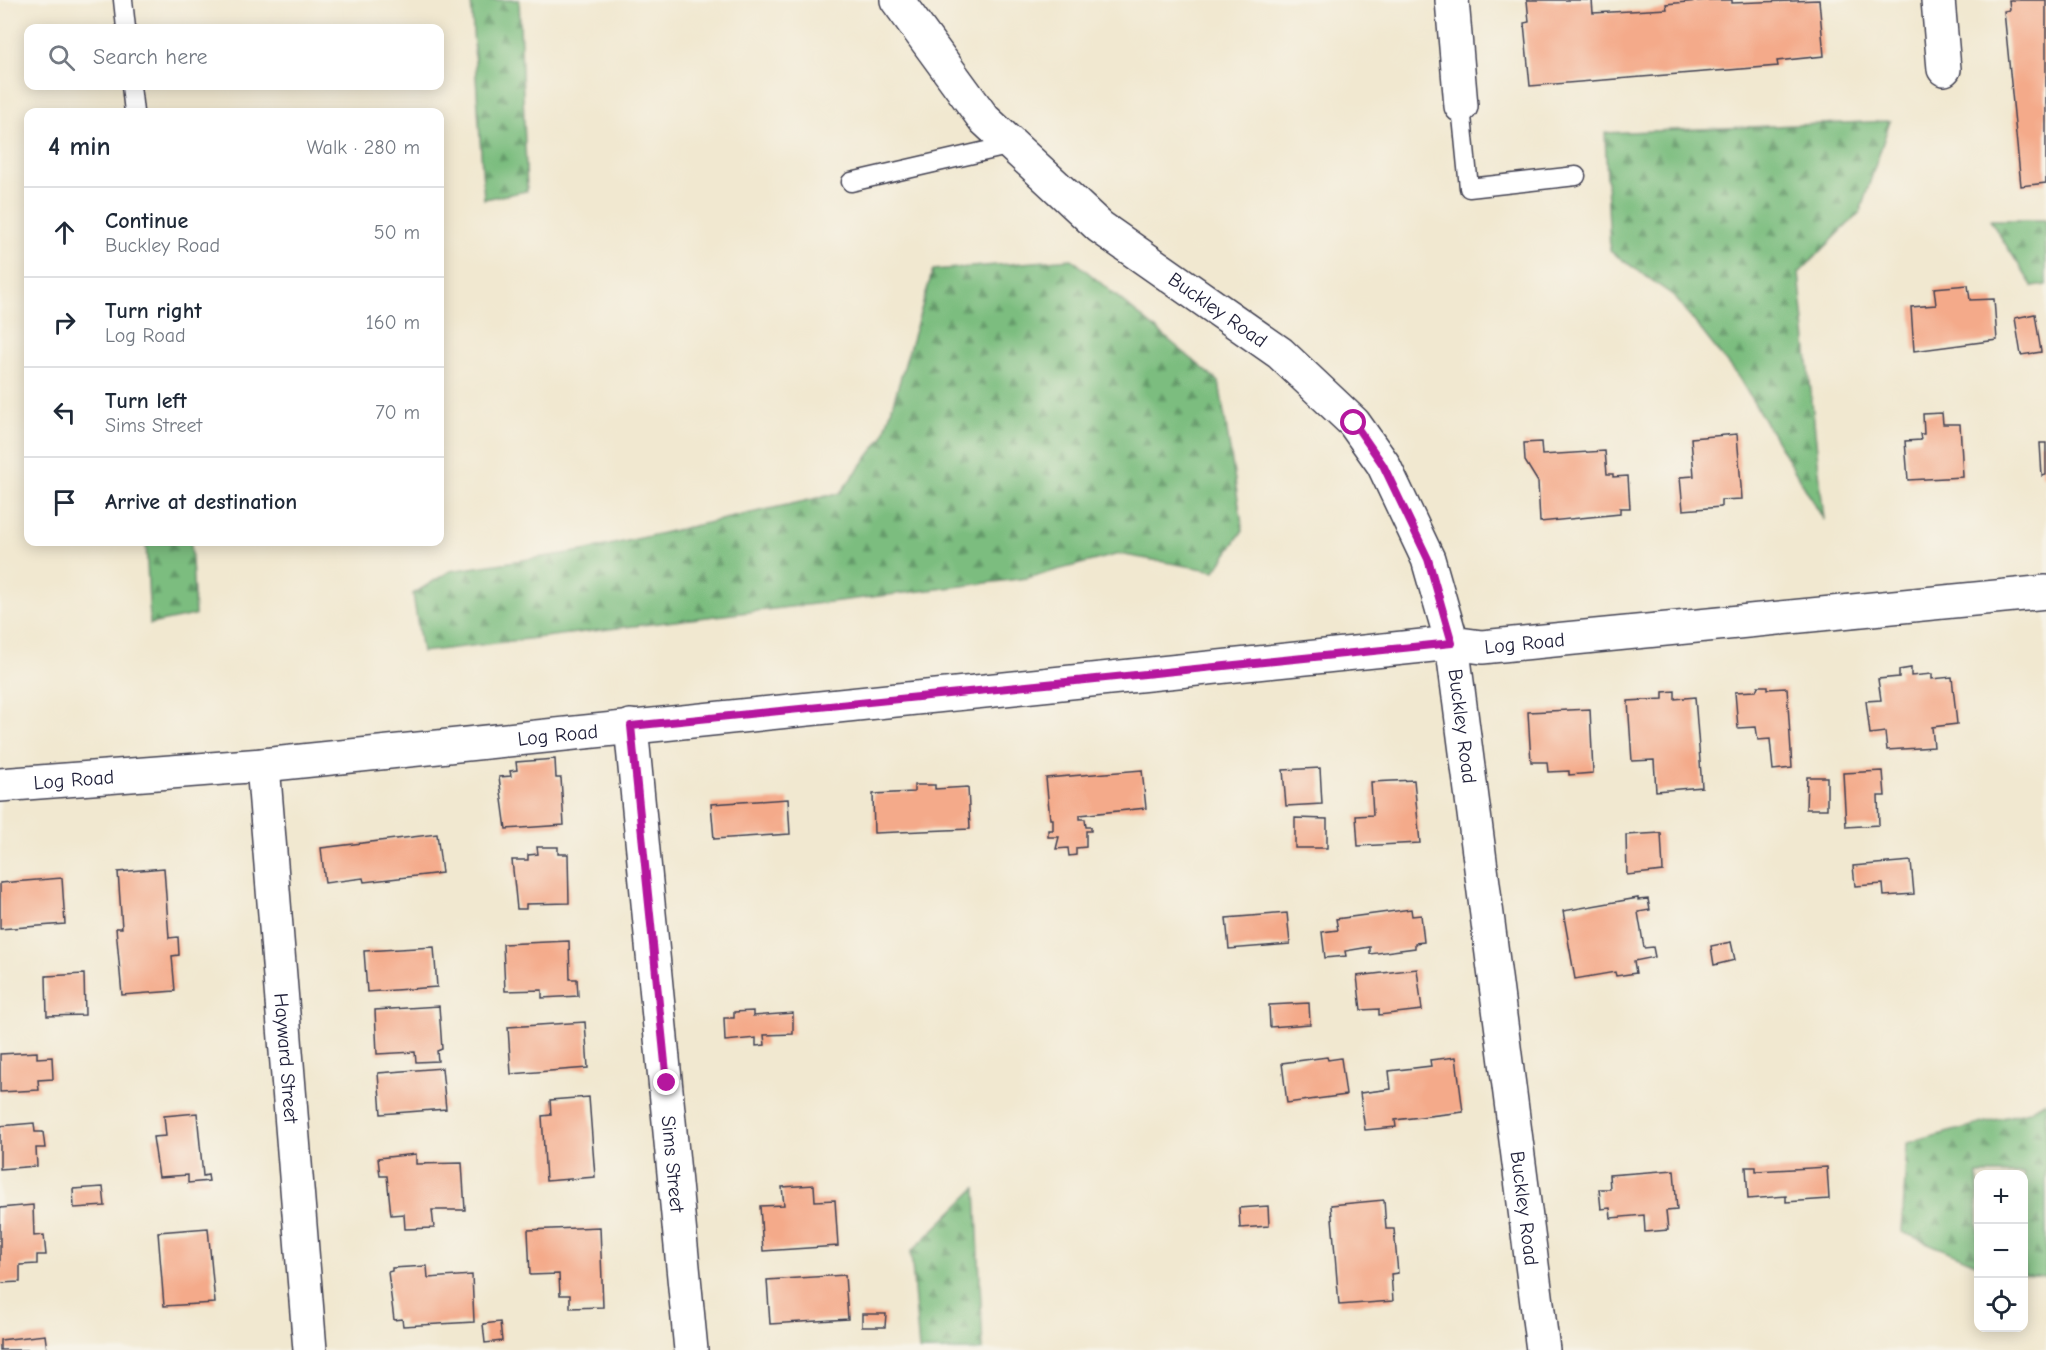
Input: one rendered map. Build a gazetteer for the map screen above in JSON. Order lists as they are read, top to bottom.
{
  "streets": {
    "street": [
      "Buckley Road",
      "Log Road",
      "Hayward Street",
      "Sims Street"
    ]
  },
  "crossings": [
    ["Buckley Road", "Log Road"],
    ["Log Road", "Hayward Street"],
    ["Log Road", "Sims Street"]
  ],
  "page": {
    "search": "Search here",
    "heading": ["4 min", "Walk · 280 m"],
    "list": [
      ["Continue", "Buckley Road", "50 m"],
      ["Turn right", "Log Road", "160 m"],
      ["Turn left", "Sims Street", "70 m"],
      "Arrive at destination"
    ],
    "map_buttons": ["+", "−"]
  }
}
